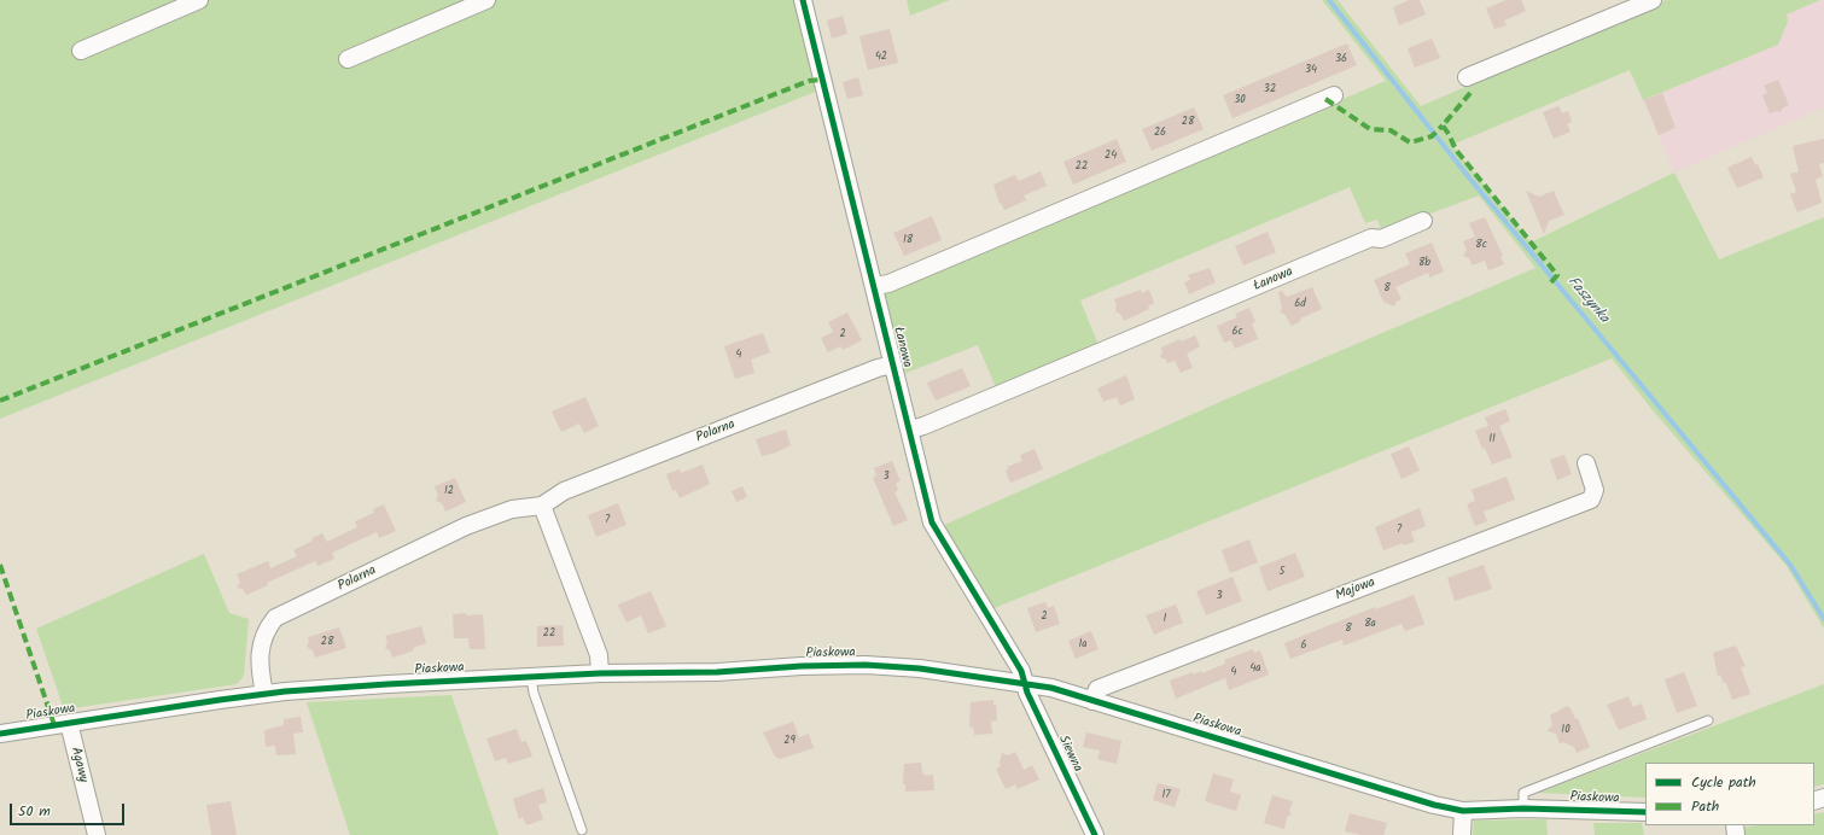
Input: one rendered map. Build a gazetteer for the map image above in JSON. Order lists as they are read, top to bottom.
{
  "streets": {
    "street": [
      "Łanowa",
      "Polarna",
      "Majowa",
      "Piaskowa",
      "Siewna",
      "Agawy"
    ]
  },
  "crossings": [
    ["Łanowa", "Polarna"],
    ["Łanowa", "Piaskowa"],
    ["Łanowa", "Siewna"],
    ["Polarna", "Piaskowa"],
    ["Majowa", "Piaskowa"],
    ["Piaskowa", "Siewna"],
    ["Piaskowa", "Agawy"]
  ],
  "water": ["Faszynka"],
  "house_numbers": [
    "42",
    "36",
    "34",
    "32",
    "30",
    "28",
    "26",
    "24",
    "22",
    "18",
    "8c",
    "8b",
    "8",
    "6d",
    "6c",
    "2",
    "4",
    "11",
    "3",
    "12",
    "7",
    "7",
    "5",
    "3",
    "2",
    "1",
    "8a",
    "8",
    "22",
    "28",
    "1a",
    "6",
    "4a",
    "4",
    "10",
    "29",
    "17"
  ],
  "legend": ["Cycle path", "Path"],
  "scale_bar": "50 m"
}
